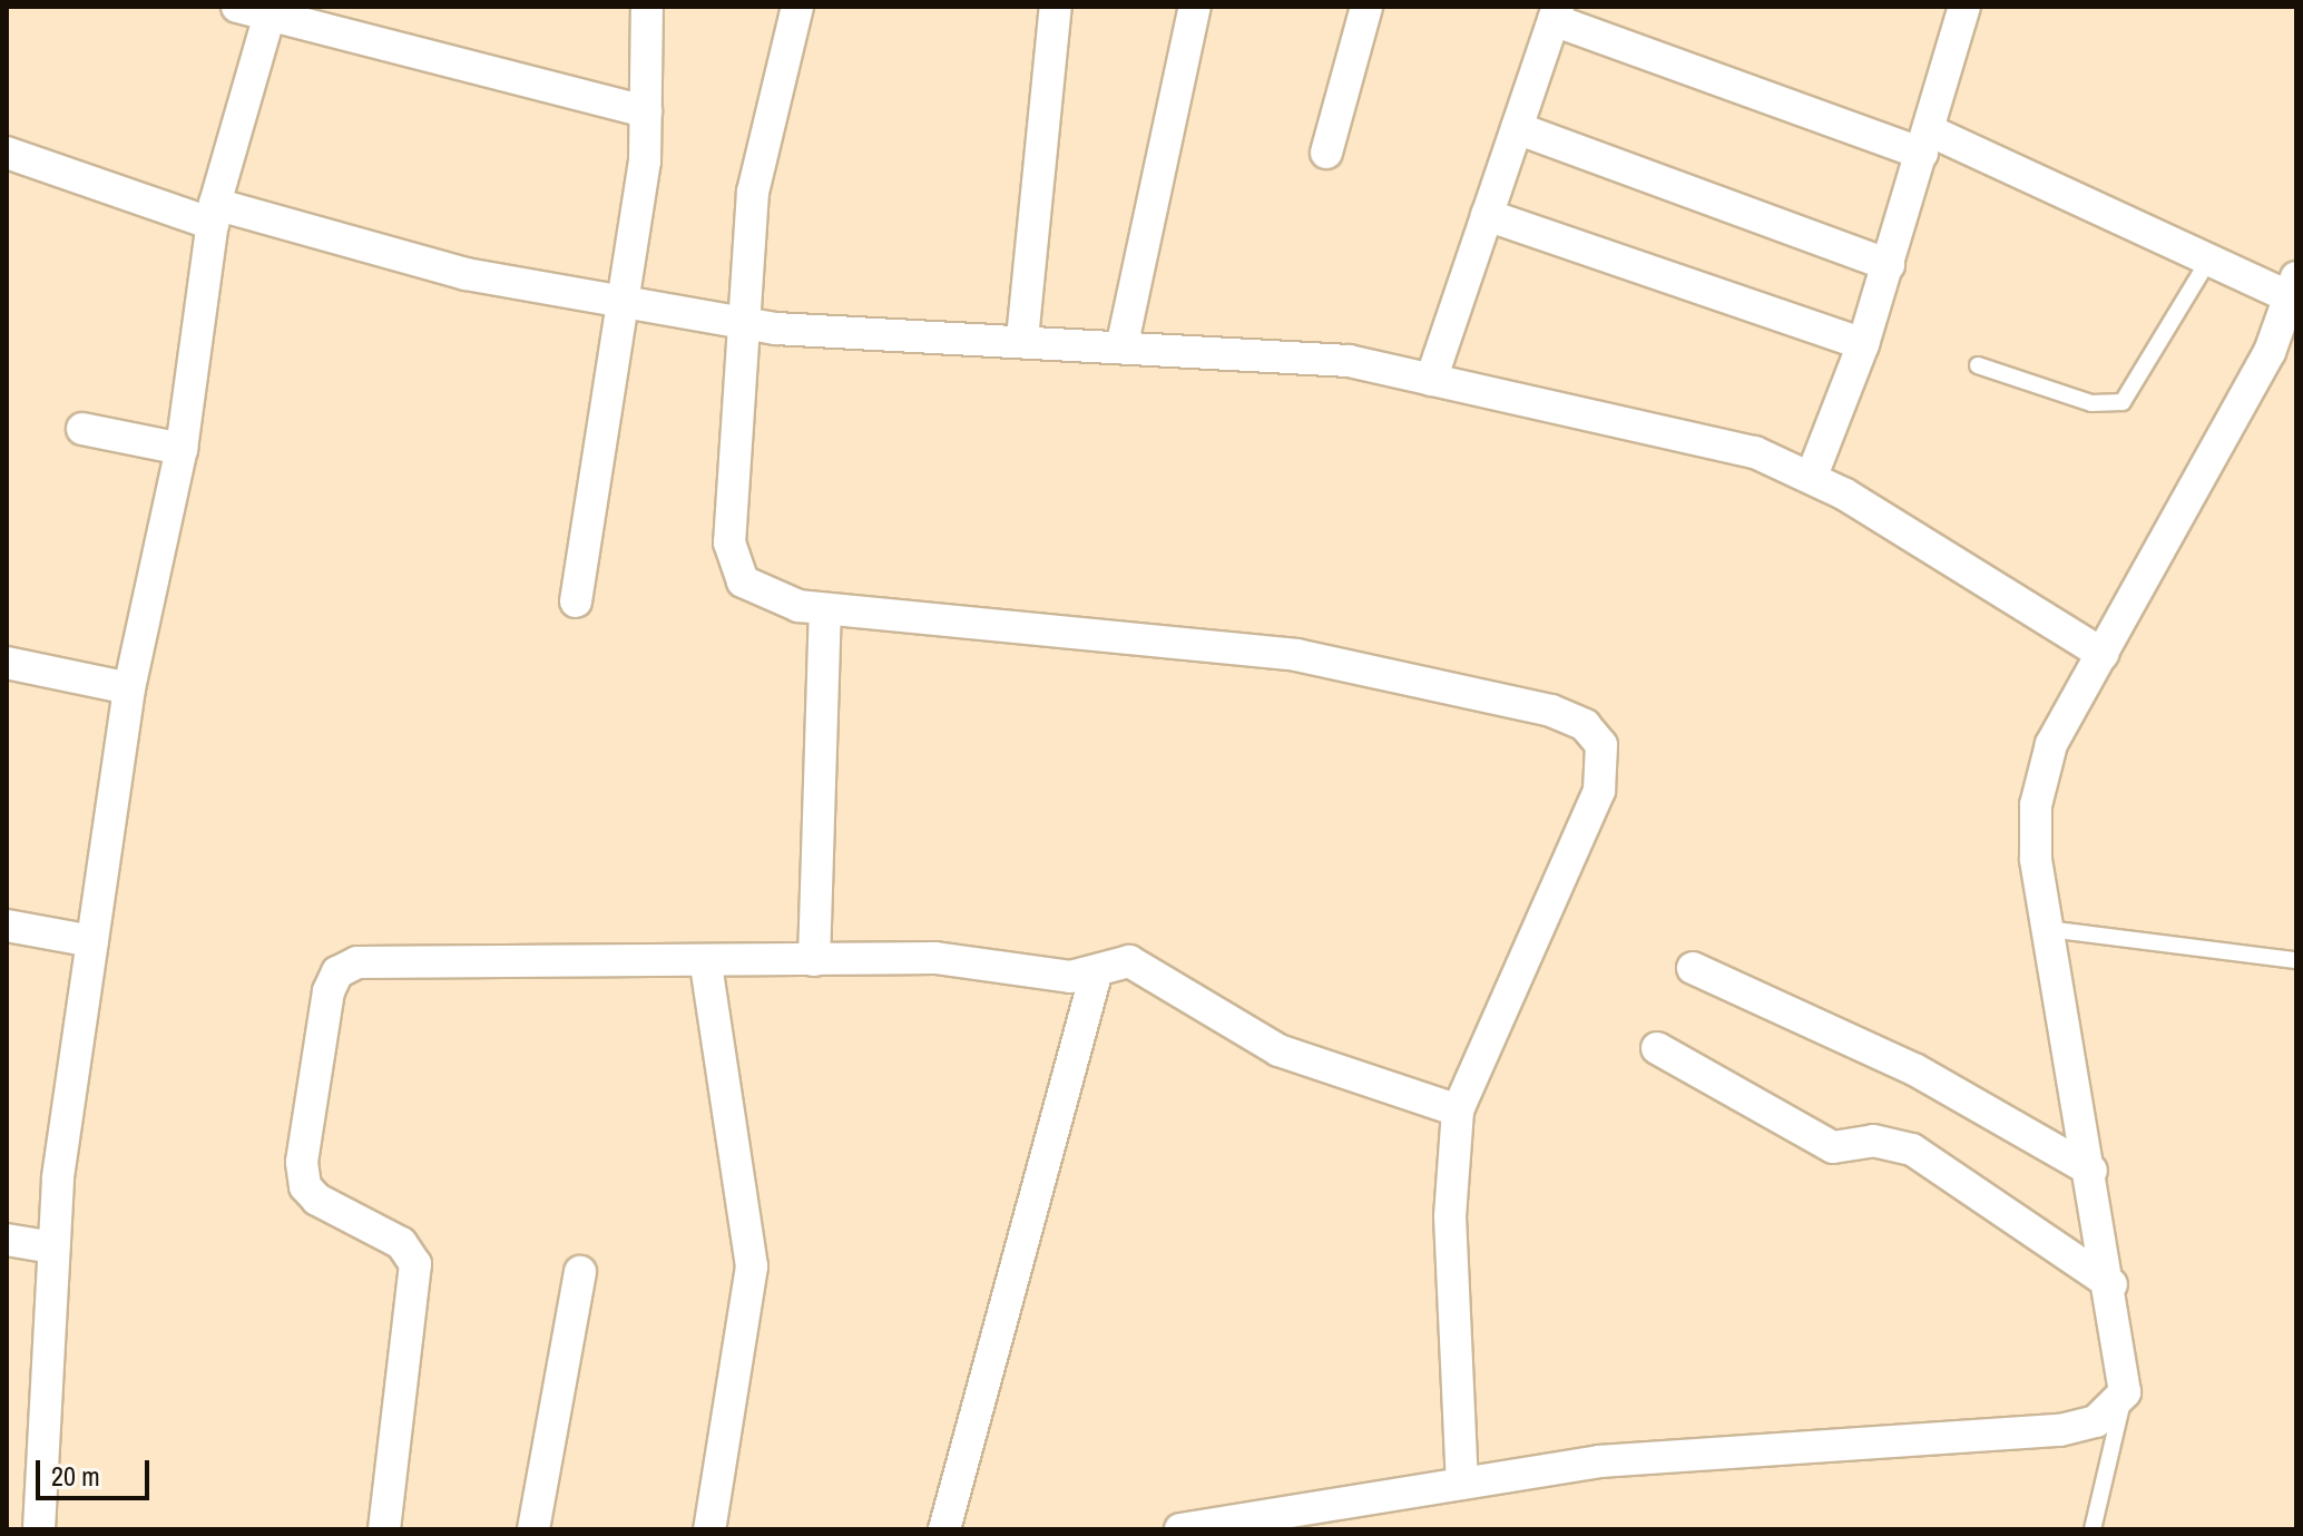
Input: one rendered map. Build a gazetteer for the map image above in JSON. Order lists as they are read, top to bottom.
{
  "scale_bar": "20 m"
}
